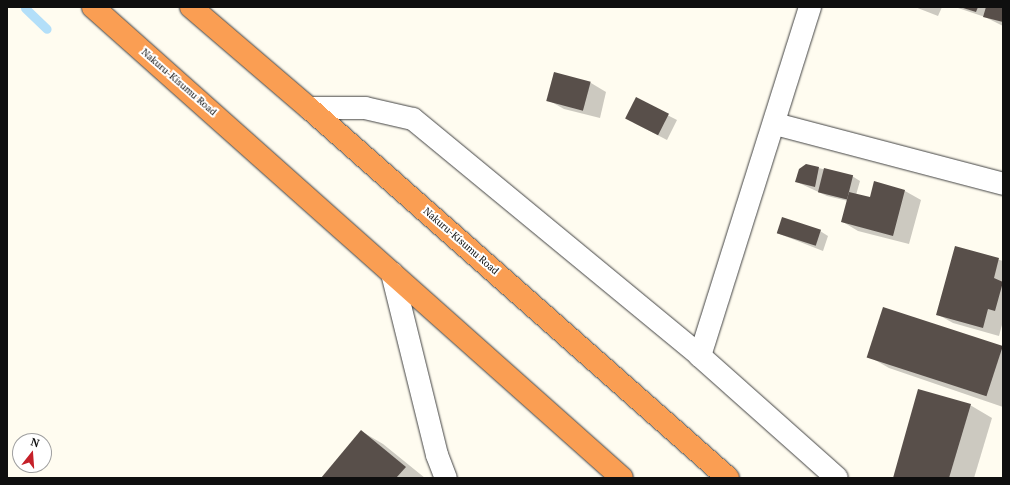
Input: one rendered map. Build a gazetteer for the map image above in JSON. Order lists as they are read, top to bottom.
{
  "streets": {
    "highway": ["Nakuru-Kisumu Road"]
  },
  "north": "top"
}
